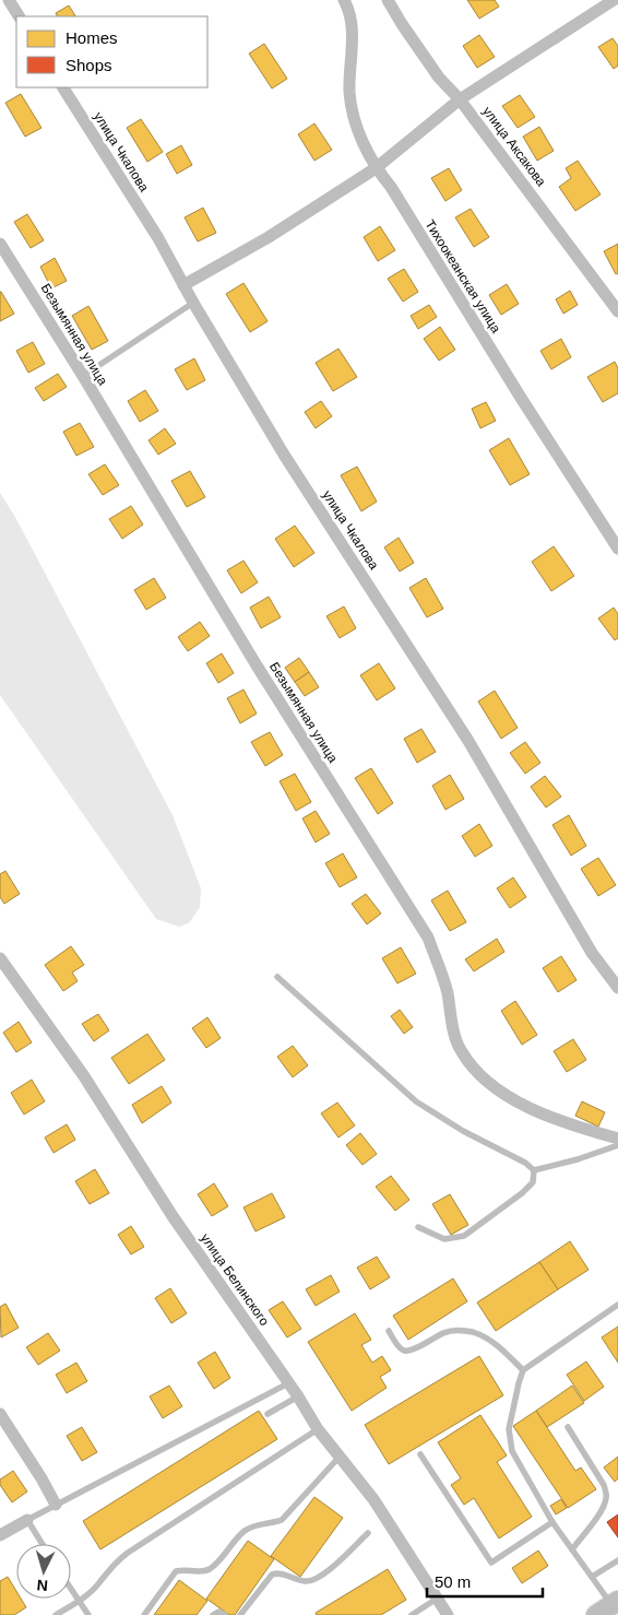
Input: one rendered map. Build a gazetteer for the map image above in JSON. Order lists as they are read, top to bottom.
{
  "streets": {
    "street": [
      "улица Аксакова",
      "улица Чкалова",
      "Тихоокеанская улица",
      "Безымянная улица",
      "улица Белинского"
    ]
  },
  "legend": ["Homes", "Shops"],
  "scale_bar": "50 m",
  "north": "bottom"
}
